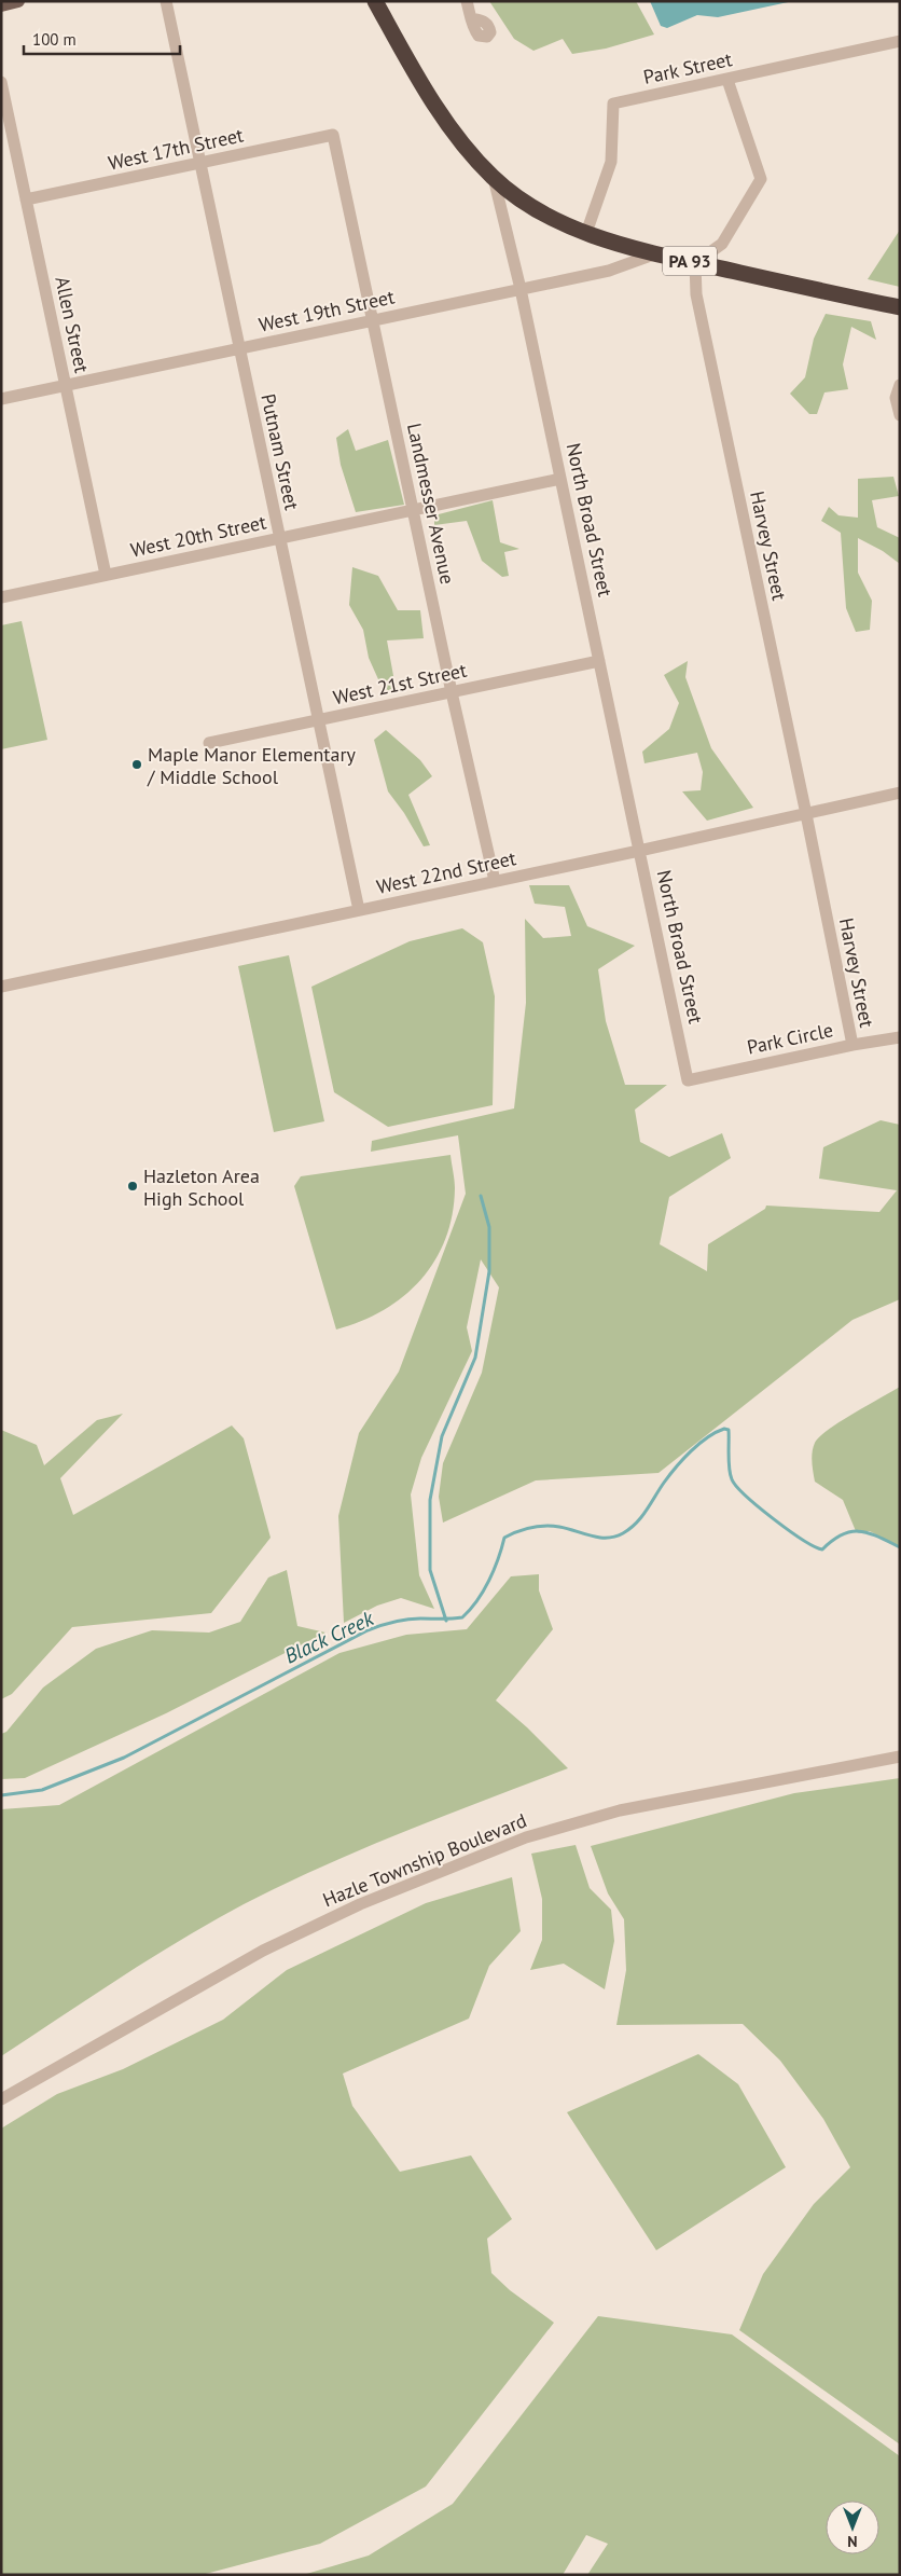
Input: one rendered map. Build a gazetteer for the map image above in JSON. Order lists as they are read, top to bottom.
{
  "streets": {
    "highway": ["PA 93", "North Broad Street"],
    "street": [
      "Park Street",
      "West 17th Street",
      "West 19th Street",
      "Allen Street",
      "Putnam Street",
      "Landmesser Avenue",
      "West 20th Street",
      "Harvey Street",
      "West 21st Street",
      "West 22nd Street",
      "Park Circle",
      "Hazle Township Boulevard"
    ]
  },
  "crossings": [
    ["Park Street", "PA 93"],
    ["West 17th Street", "Allen Street"],
    ["West 17th Street", "Putnam Street"],
    ["West 17th Street", "Landmesser Avenue"],
    ["PA 93", "West 19th Street"],
    ["PA 93", "North Broad Street"],
    ["PA 93", "Harvey Street"],
    ["West 19th Street", "Allen Street"],
    ["West 19th Street", "Putnam Street"],
    ["West 19th Street", "Landmesser Avenue"],
    ["West 19th Street", "North Broad Street"],
    ["Allen Street", "West 20th Street"],
    ["Putnam Street", "West 20th Street"],
    ["Putnam Street", "West 21st Street"],
    ["Putnam Street", "West 22nd Street"],
    ["Landmesser Avenue", "West 20th Street"],
    ["Landmesser Avenue", "West 21st Street"],
    ["Landmesser Avenue", "West 22nd Street"],
    ["North Broad Street", "West 20th Street"],
    ["North Broad Street", "West 21st Street"],
    ["North Broad Street", "West 22nd Street"],
    ["North Broad Street", "Park Circle"],
    ["Harvey Street", "West 22nd Street"],
    ["Harvey Street", "Park Circle"]
  ],
  "water": ["Black Creek"],
  "places": ["Maple Manor Elementary / Middle School", "Hazleton Area High School"],
  "scale_bar": "100 m",
  "north": "bottom"
}
